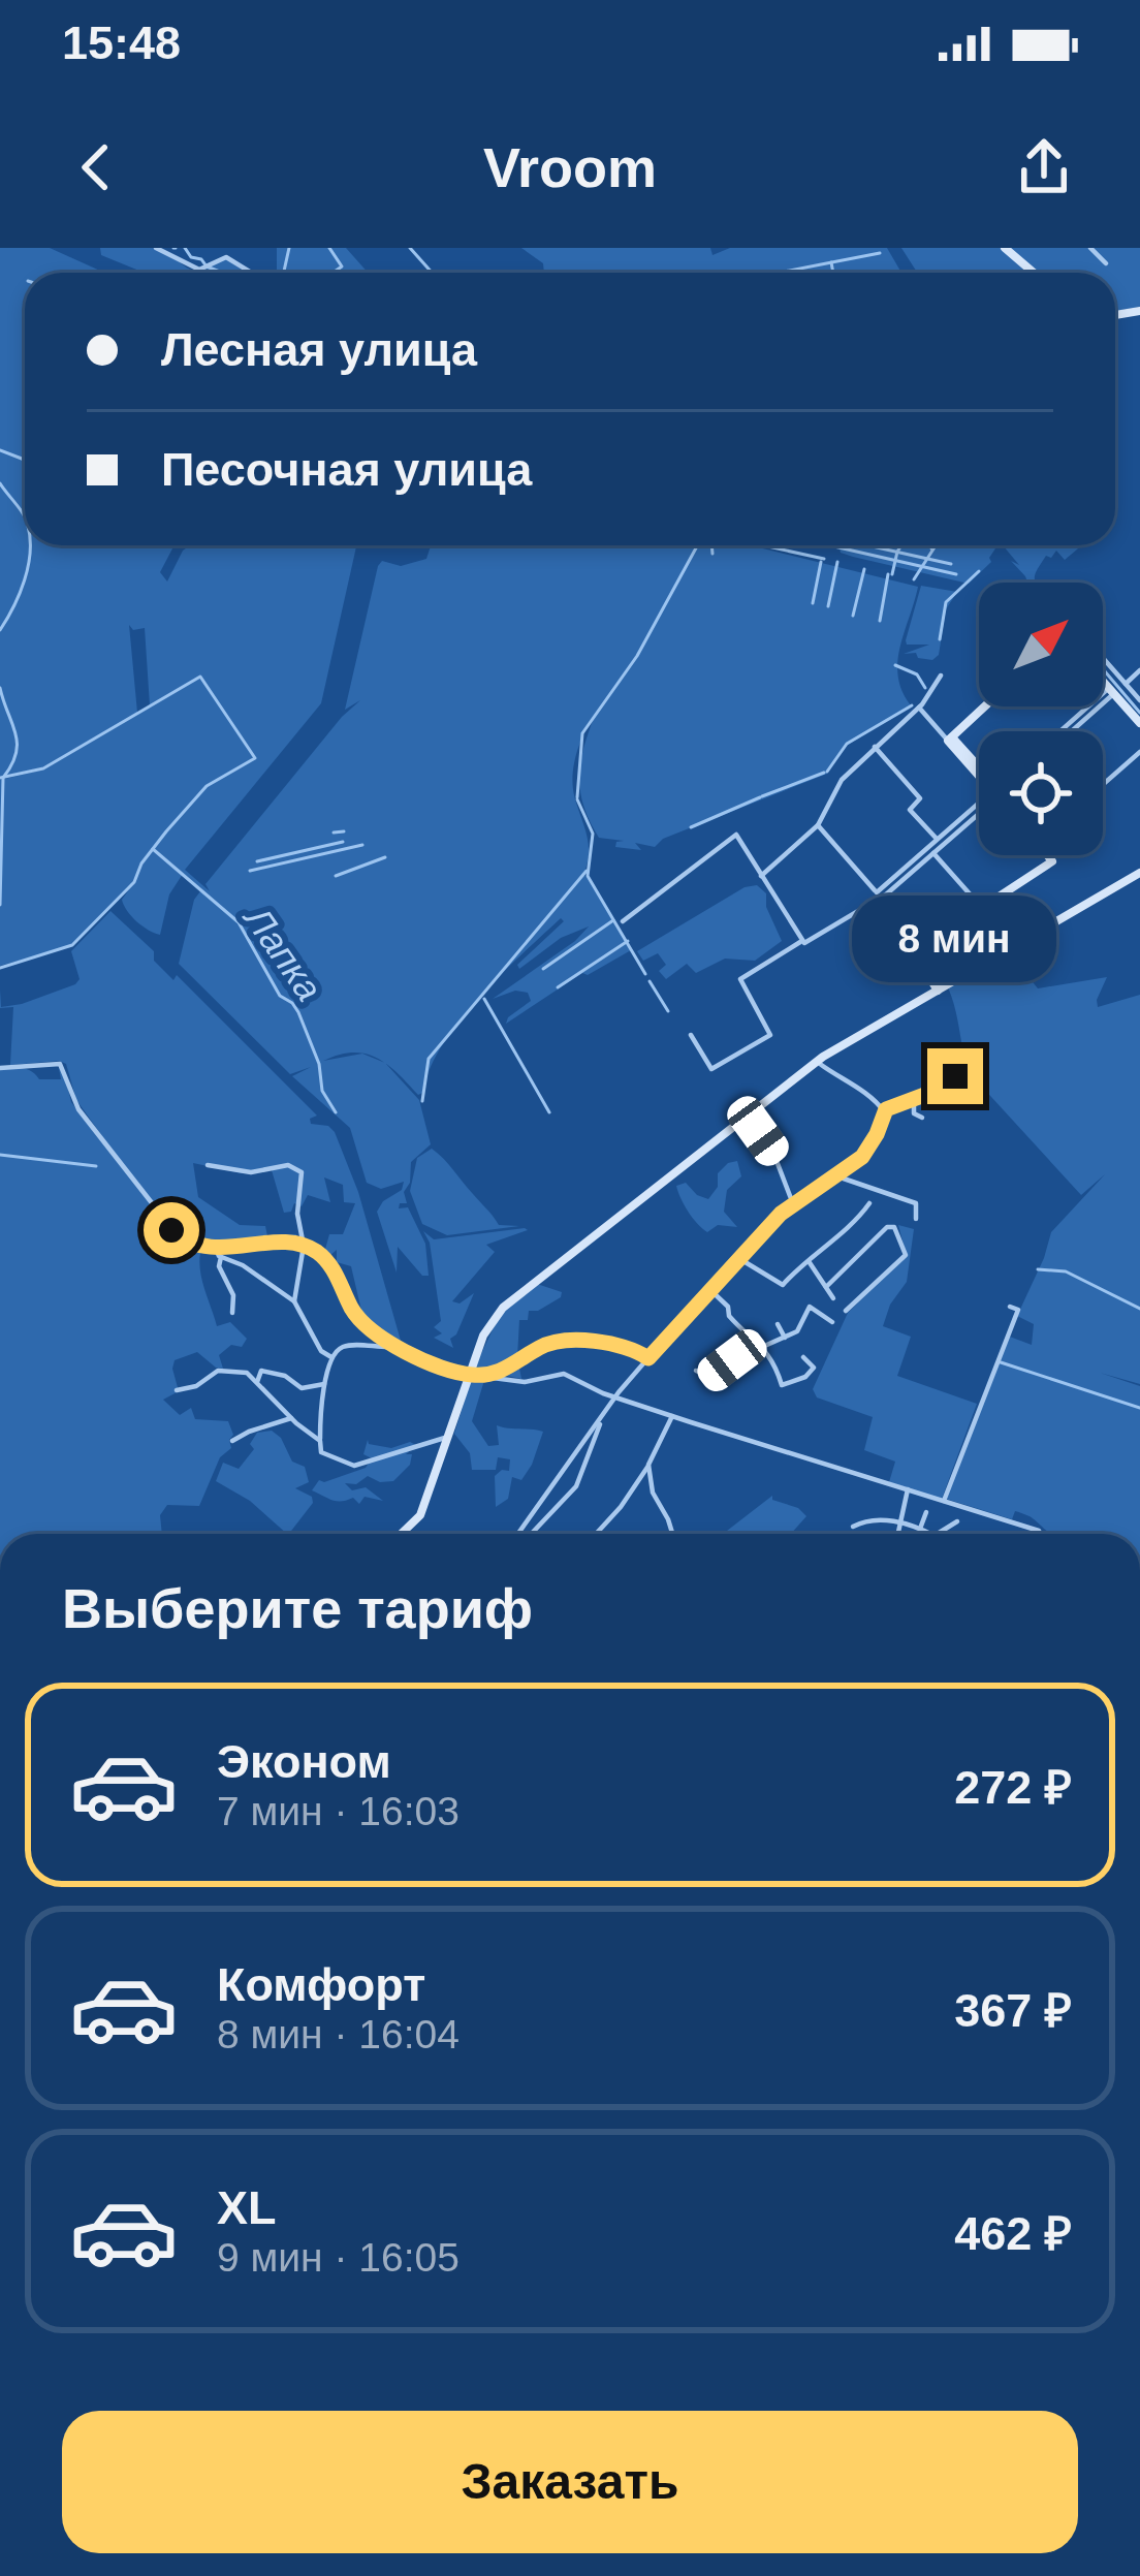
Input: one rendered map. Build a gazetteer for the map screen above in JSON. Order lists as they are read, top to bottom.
{
  "water": ["Лапка"],
  "north": "top right",
  "page": {
    "status": "15:48",
    "header": "Vroom",
    "banner": ["Лесная улица", "Песочная улица"],
    "bubble": "8 мин",
    "heading": "Выберите тариф",
    "list": [
      {
        "name": "Эконом",
        "note": "7 мин · 16:03",
        "value": "272 ₽"
      },
      {
        "name": "Комфорт",
        "note": "8 мин · 16:04",
        "value": "367 ₽"
      },
      {
        "name": "XL",
        "note": "9 мин · 16:05",
        "value": "462 ₽"
      }
    ],
    "buttons": "Заказать"
  }
}
